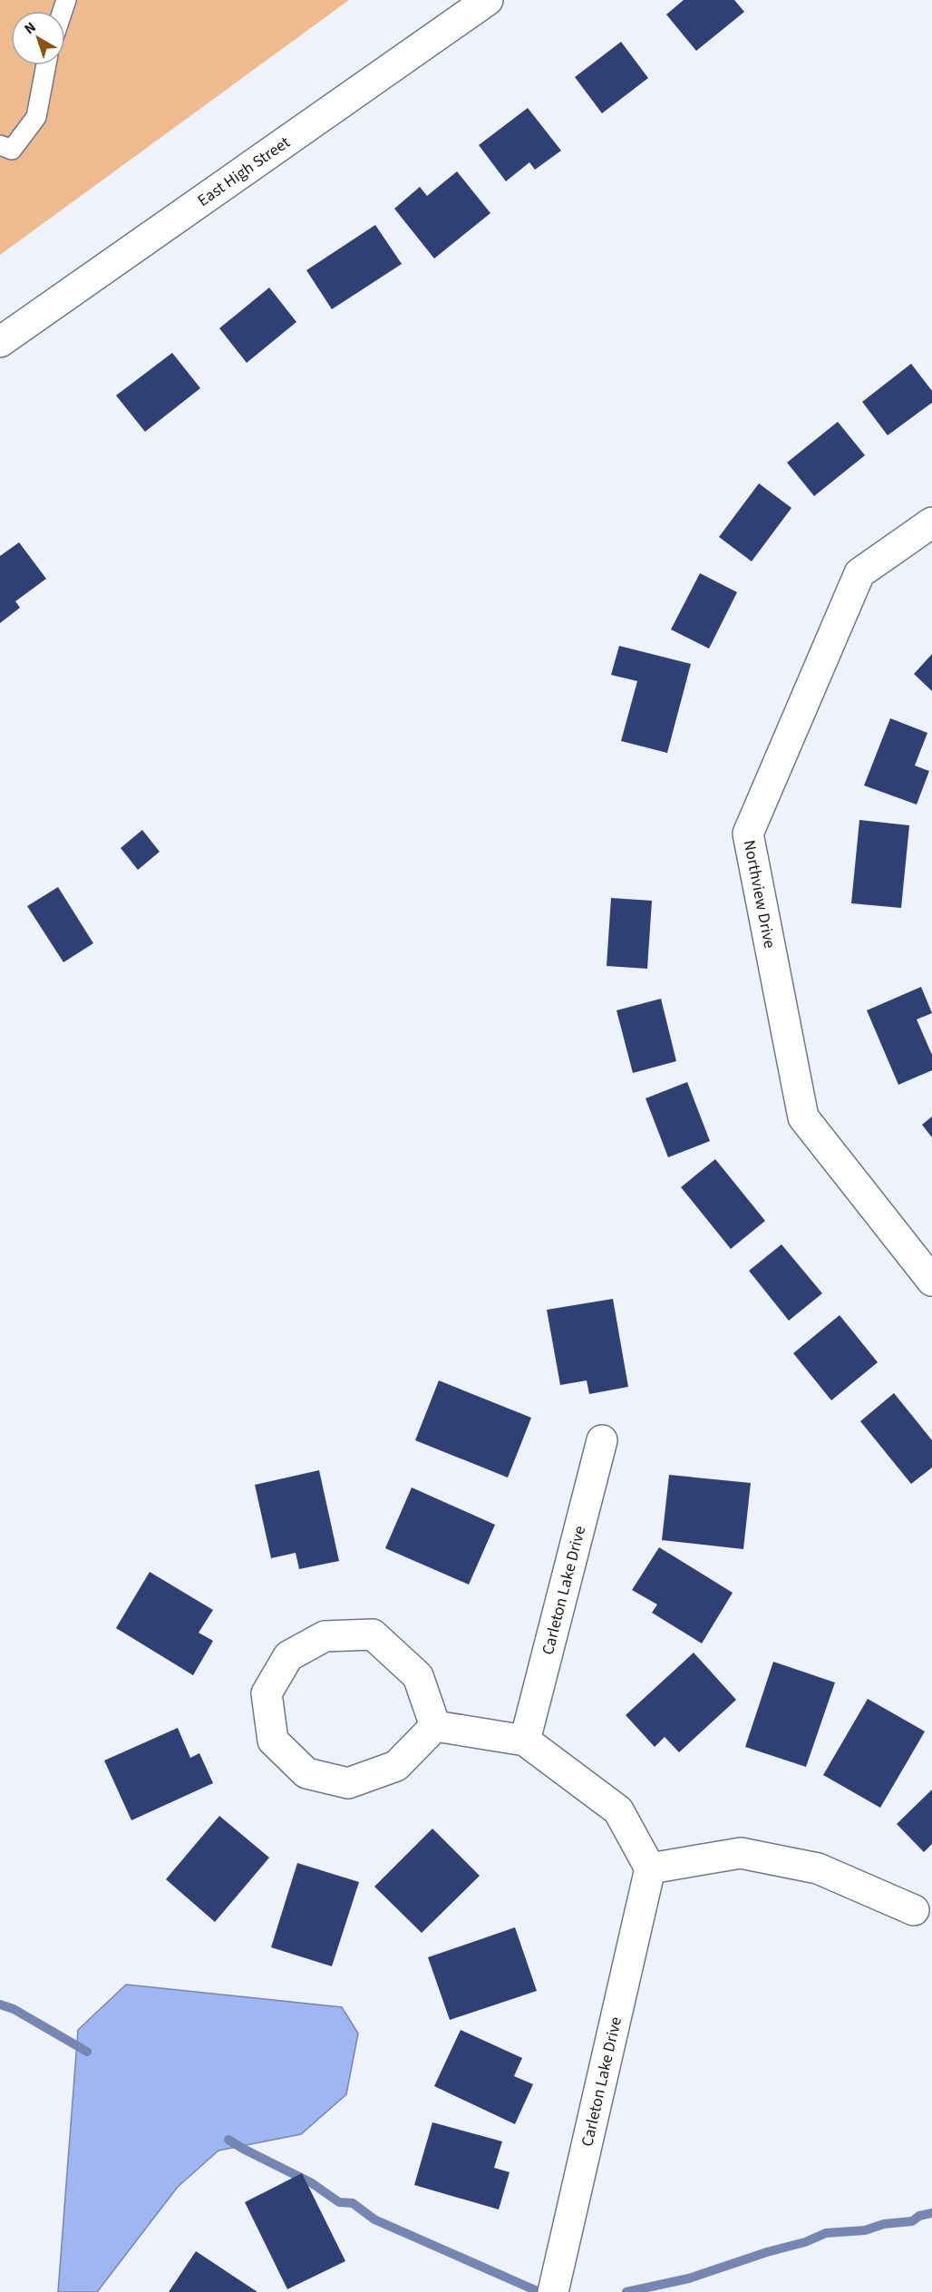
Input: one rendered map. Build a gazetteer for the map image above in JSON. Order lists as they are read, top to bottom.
{
  "streets": {
    "street": ["East High Street", "Northview Drive", "Carleton Lake Drive"]
  },
  "north": "top left"
}
